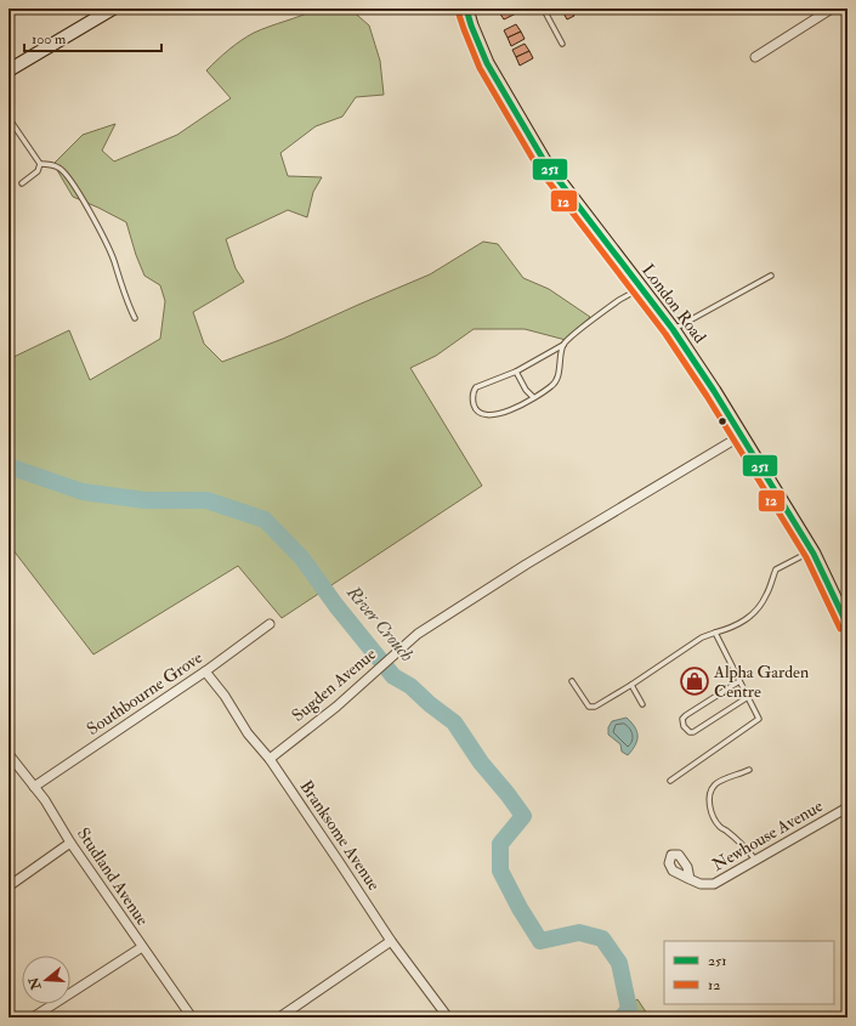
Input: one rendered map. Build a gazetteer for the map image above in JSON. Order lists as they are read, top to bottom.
{
  "streets": {
    "main road": ["London Road"],
    "street": [
      "Sugden Avenue",
      "Southbourne Grove",
      "Branksome Avenue",
      "Newhouse Avenue",
      "Studland Avenue"
    ]
  },
  "crossings": [
    ["London Road", "Sugden Avenue"],
    ["Sugden Avenue", "Branksome Avenue"],
    ["Southbourne Grove", "Branksome Avenue"],
    ["Southbourne Grove", "Studland Avenue"]
  ],
  "water": ["River Crouch"],
  "places": {
    "shop": ["Alpha Garden Centre"]
  },
  "lines": ["transit line 251", "transit line 12"],
  "legend": ["251", "12"],
  "scale_bar": "100 m",
  "north": "left"
}
